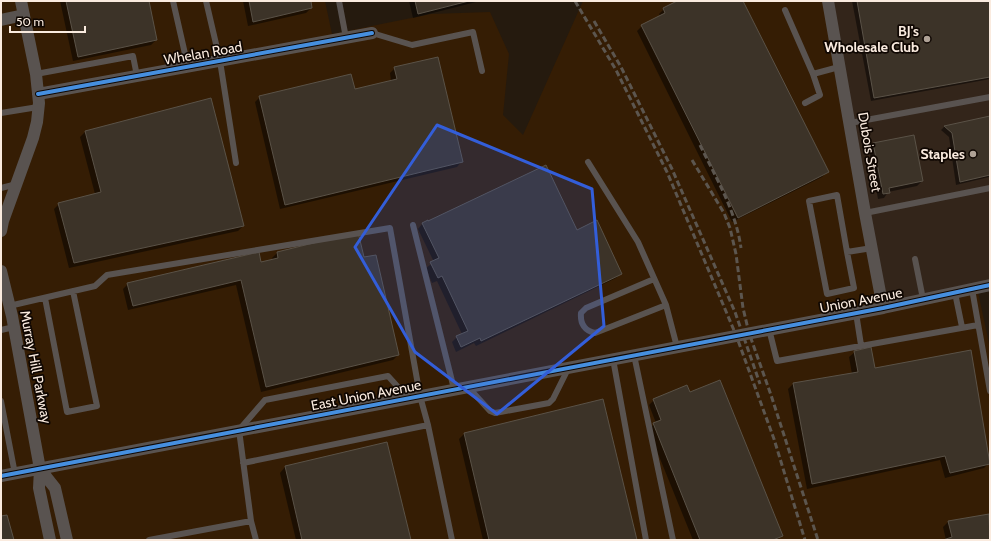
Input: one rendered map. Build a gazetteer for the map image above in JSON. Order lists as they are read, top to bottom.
{
  "streets": {
    "street": [
      "Whelan Road",
      "Dubois Street",
      "Union Avenue",
      "Murray Hill Parkway",
      "East Union Avenue"
    ]
  },
  "crossings": [
    ["Dubois Street", "Union Avenue"],
    ["Union Avenue", "East Union Avenue"],
    ["Murray Hill Parkway", "East Union Avenue"]
  ],
  "places": ["BJ's Wholesale Club", "Staples"],
  "scale_bar": "50 m"
}
